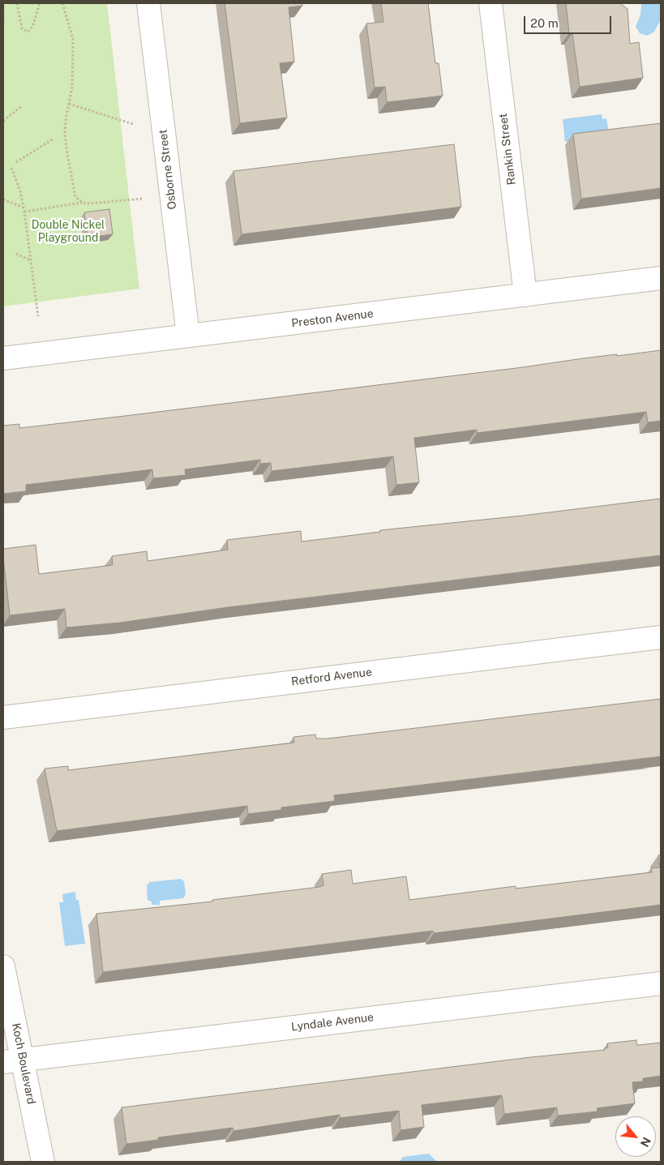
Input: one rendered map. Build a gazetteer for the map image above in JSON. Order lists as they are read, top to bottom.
{
  "streets": {
    "street": [
      "Rankin Street",
      "Osborne Street",
      "Preston Avenue",
      "Retford Avenue",
      "Lyndale Avenue",
      "Koch Boulevard"
    ]
  },
  "crossings": [
    ["Rankin Street", "Preston Avenue"],
    ["Osborne Street", "Preston Avenue"],
    ["Lyndale Avenue", "Koch Boulevard"]
  ],
  "parks": ["Double Nickel Playground"],
  "scale_bar": "20 m",
  "north": "bottom right"
}
